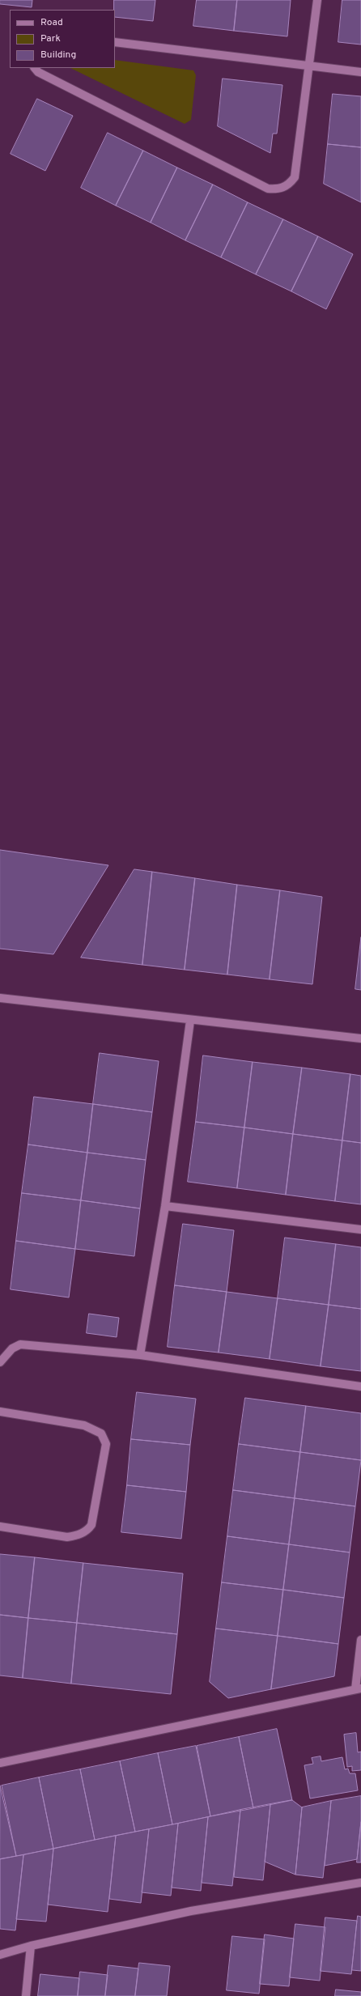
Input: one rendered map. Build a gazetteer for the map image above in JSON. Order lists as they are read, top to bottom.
{
  "legend": ["Road", "Park", "Building"]
}
